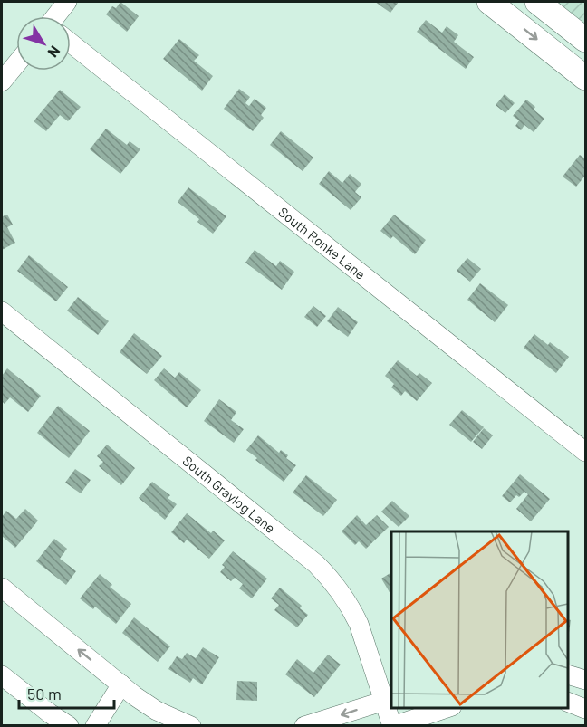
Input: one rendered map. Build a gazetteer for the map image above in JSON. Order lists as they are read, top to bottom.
{
  "streets": {
    "street": ["South Ronke Lane", "South Graylog Lane"]
  },
  "scale_bar": "50 m",
  "north": "bottom right"
}
